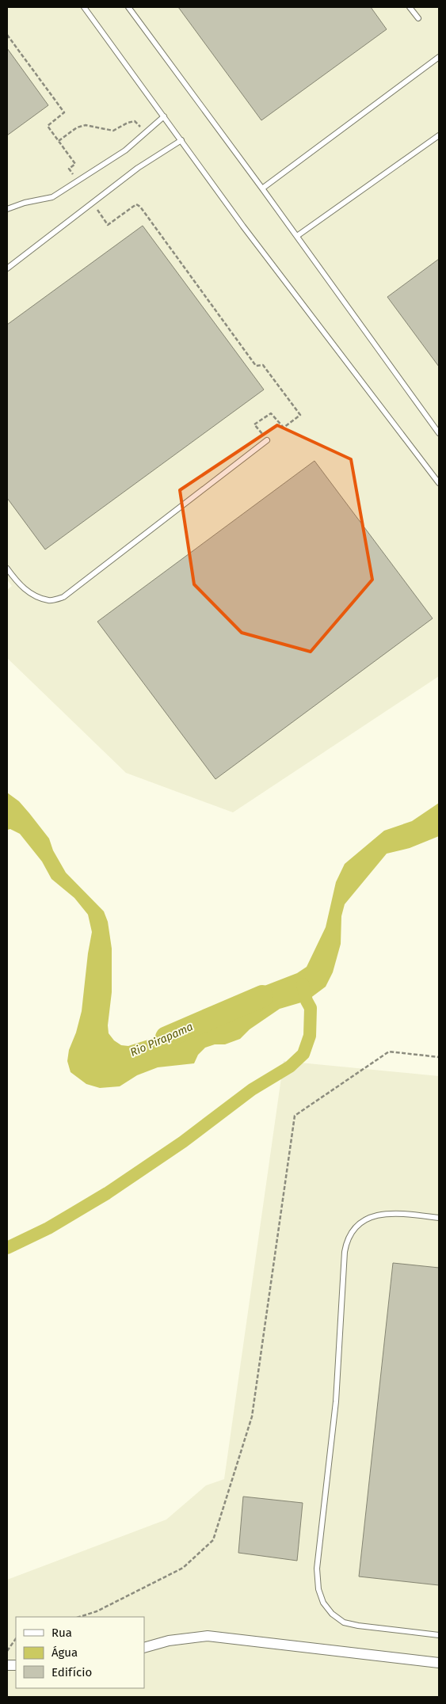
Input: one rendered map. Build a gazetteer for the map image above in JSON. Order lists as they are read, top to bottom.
{
  "water": ["Rio Pirapama"],
  "legend": ["Rua", "Água", "Edifício"]
}
